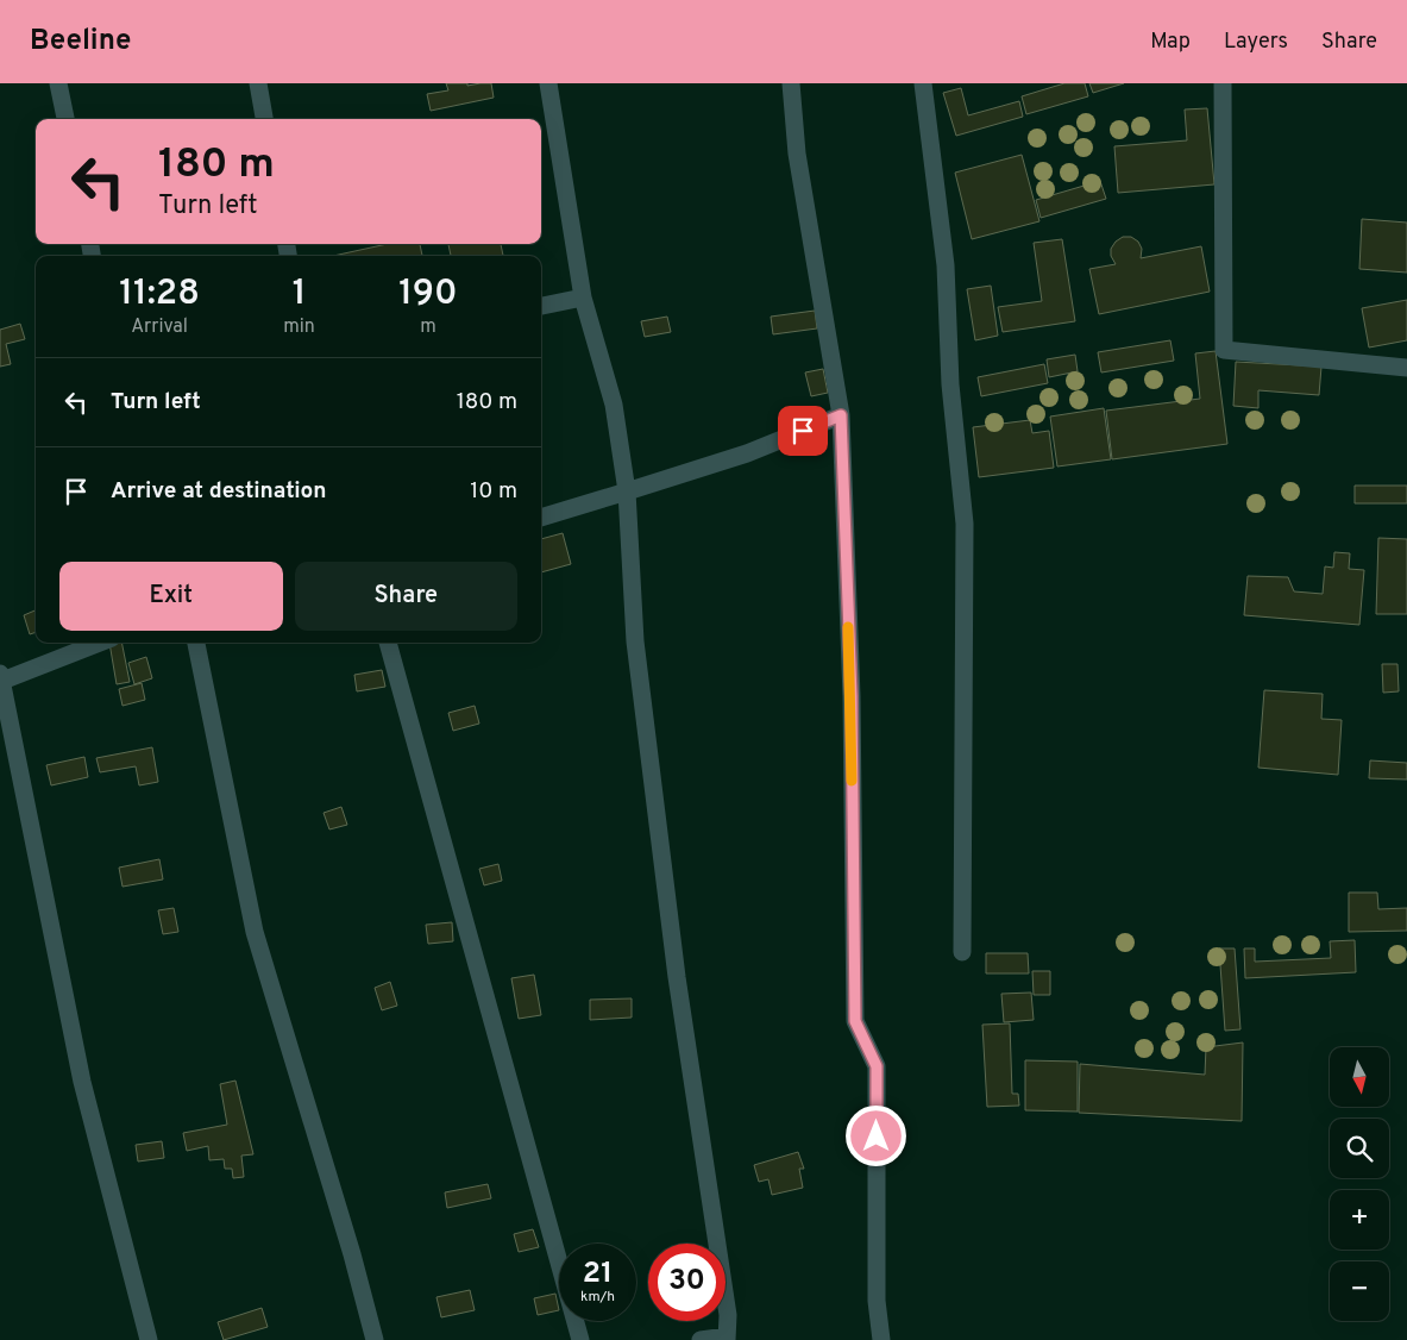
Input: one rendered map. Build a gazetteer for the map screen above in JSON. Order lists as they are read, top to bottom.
{
  "north": "bottom",
  "page": {
    "header": "Beeline",
    "nav": ["Map", "Layers", "Share"],
    "turn": ["180 m", "Turn left"],
    "eta": [
      "11:28",
      "Arrival",
      "1",
      "min",
      "190",
      "m"
    ],
    "list": [
      {
        "name": "Turn left",
        "value": "180 m"
      },
      {
        "name": "Arrive at destination",
        "value": "10 m"
      }
    ],
    "buttons": ["Exit", "Share"],
    "map_buttons": ["+", "−"],
    "speed": "21 km/h",
    "limit": "30"
  }
}
